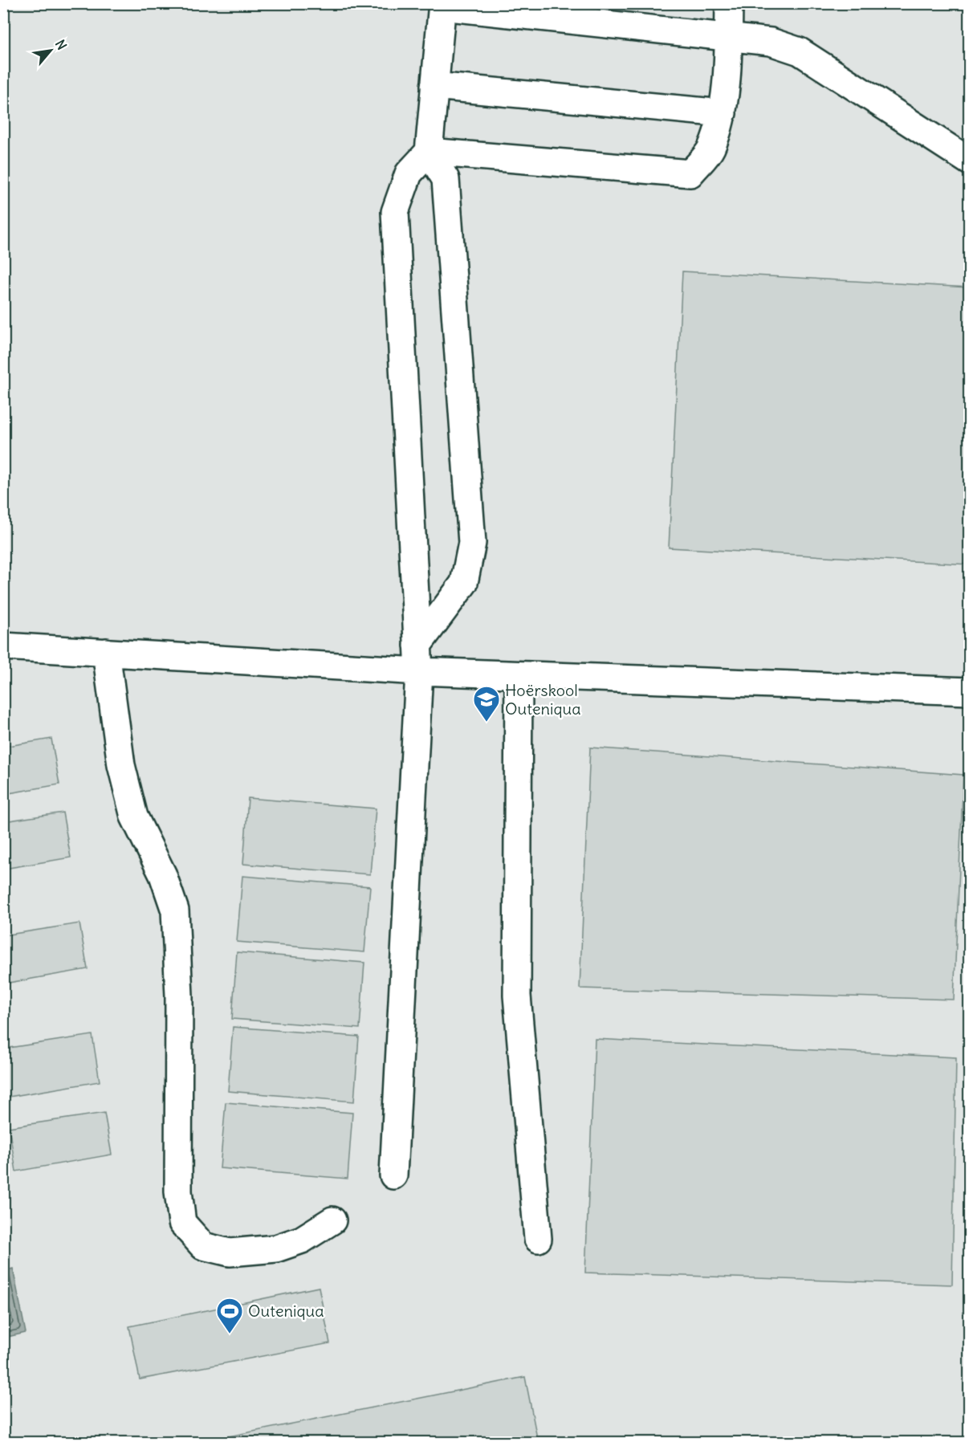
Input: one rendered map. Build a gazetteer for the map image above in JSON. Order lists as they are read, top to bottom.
{
  "places": {
    "school or university": ["Hoërskool Outeniqua"],
    "sports": ["Outeniqua"]
  },
  "north": "top right"
}
